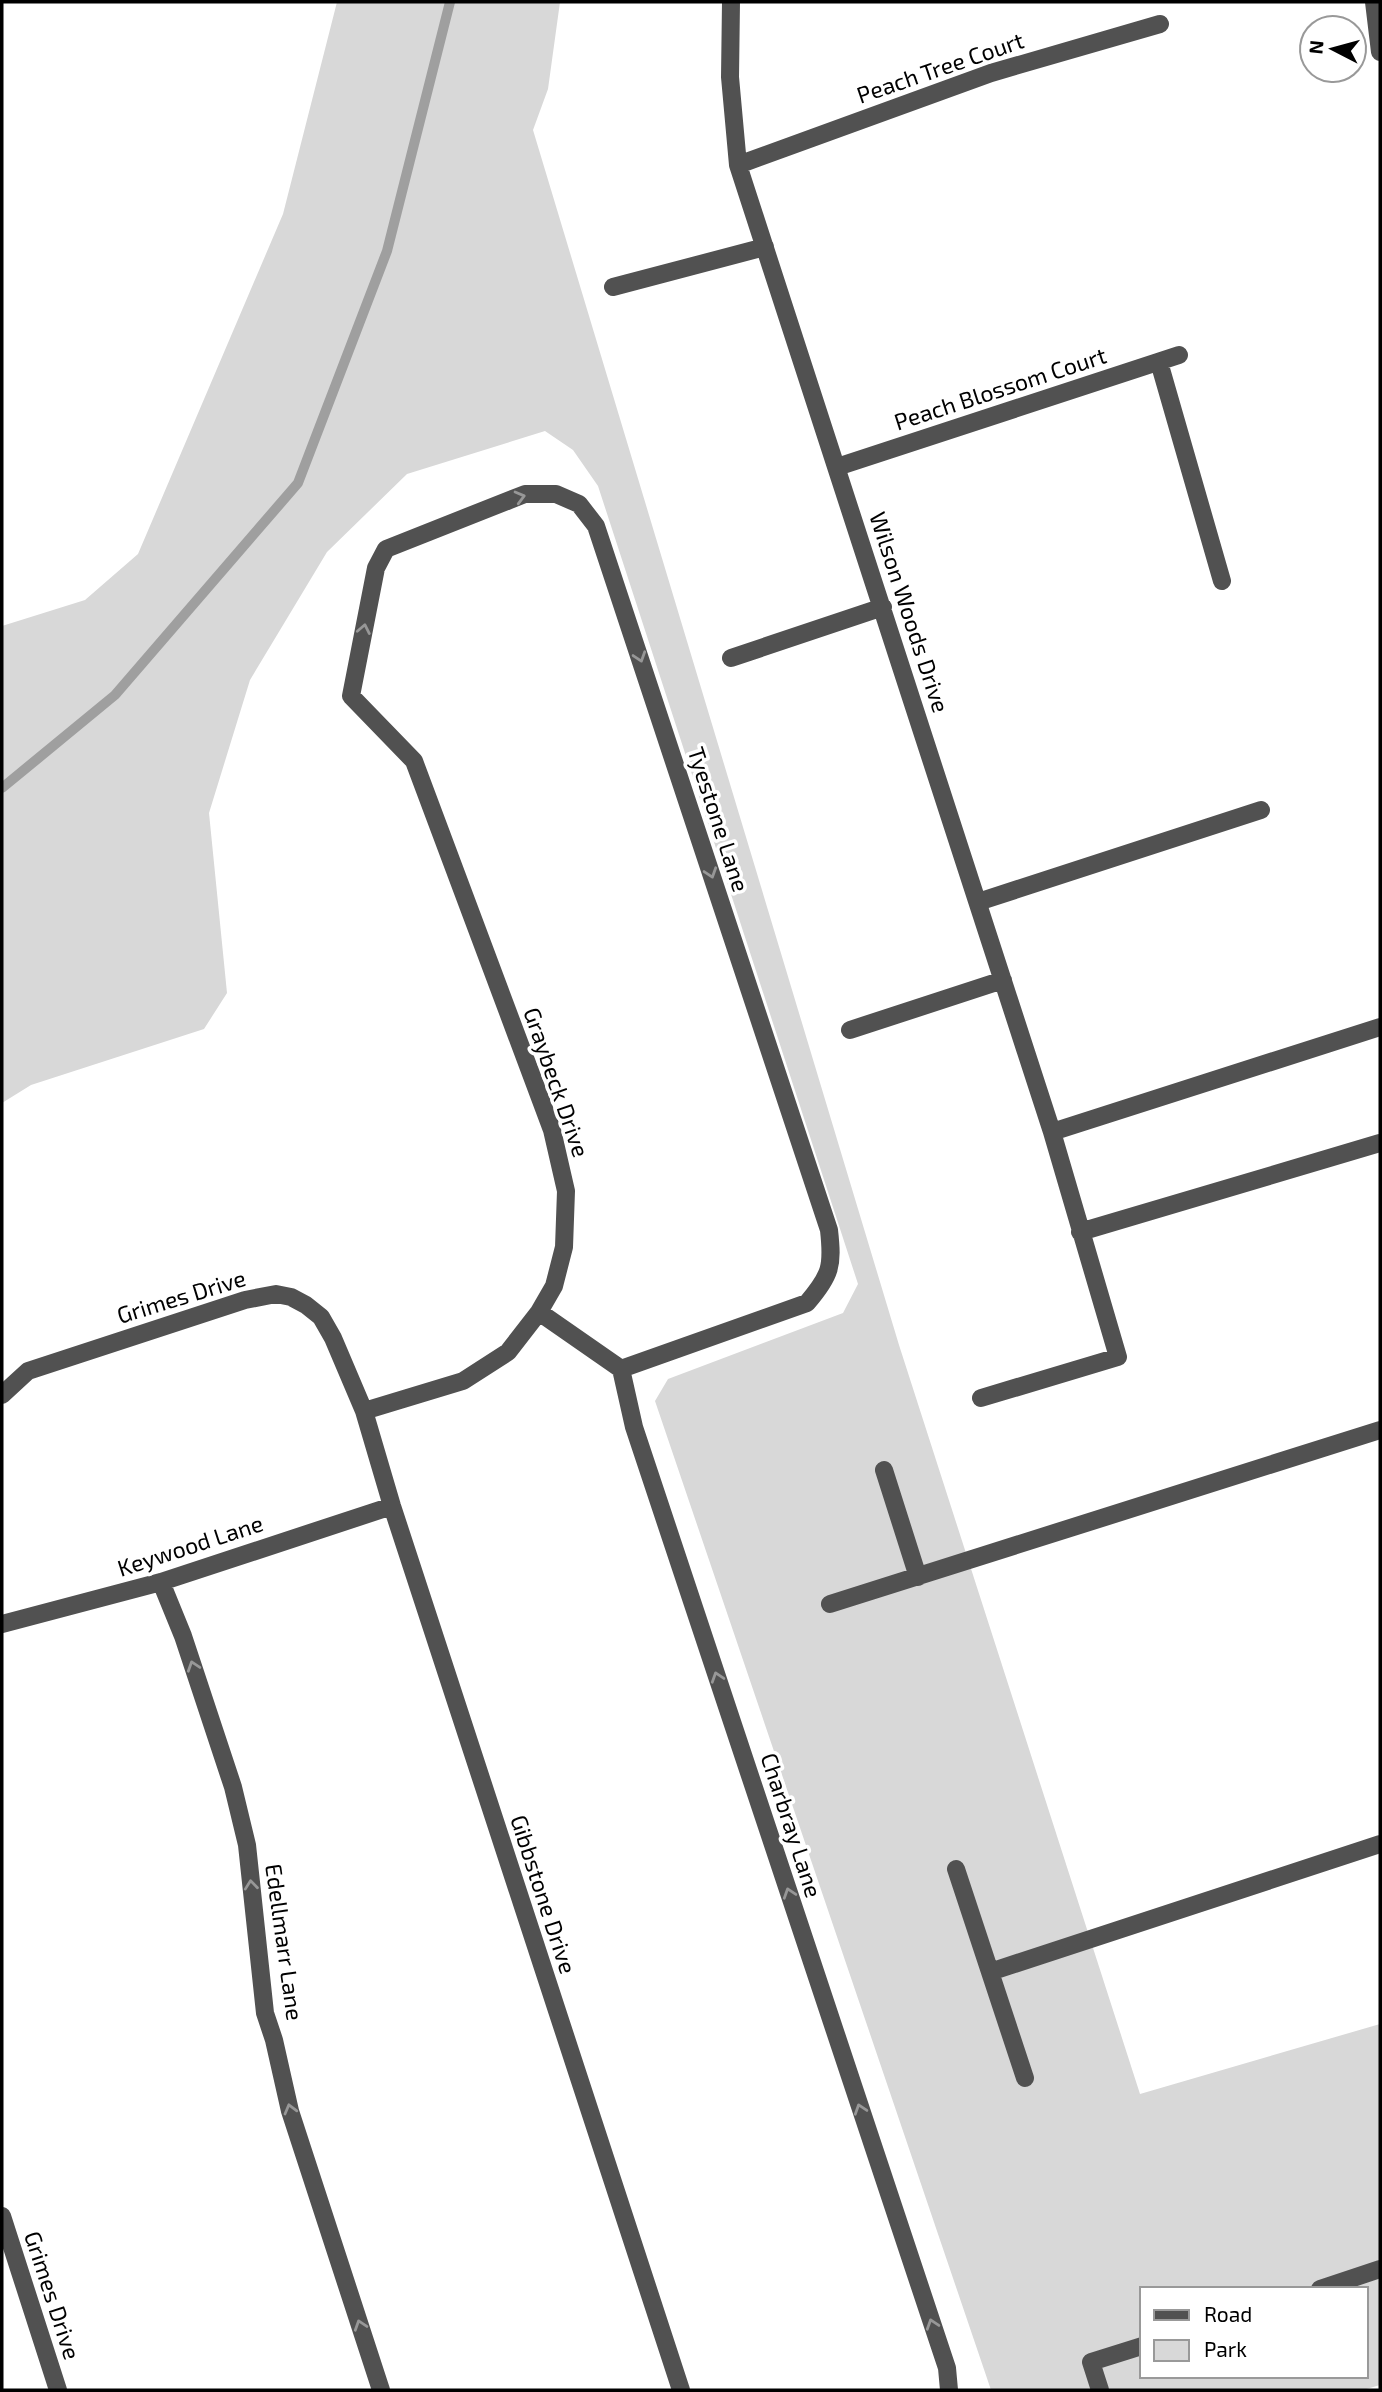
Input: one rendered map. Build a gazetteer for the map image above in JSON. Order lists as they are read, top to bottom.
{
  "streets": {
    "street": [
      "Peach Tree Court",
      "Peach Blossom Court",
      "Wilson Woods Drive",
      "Tyestone Lane",
      "Graybeck Drive",
      "Grimes Drive",
      "Keywood Lane",
      "Charbray Lane",
      "Gibbstone Drive",
      "Edellmarr Lane"
    ]
  },
  "crossings": [
    ["Peach Tree Court", "Wilson Woods Drive"],
    ["Peach Blossom Court", "Wilson Woods Drive"],
    ["Tyestone Lane", "Graybeck Drive"],
    ["Tyestone Lane", "Charbray Lane"],
    ["Graybeck Drive", "Grimes Drive"],
    ["Graybeck Drive", "Gibbstone Drive"],
    ["Grimes Drive", "Gibbstone Drive"],
    ["Keywood Lane", "Gibbstone Drive"],
    ["Keywood Lane", "Edellmarr Lane"]
  ],
  "one_way": ["Charbray Lane", "Edellmarr Lane"],
  "legend": ["Road", "Park"],
  "north": "left"
}
